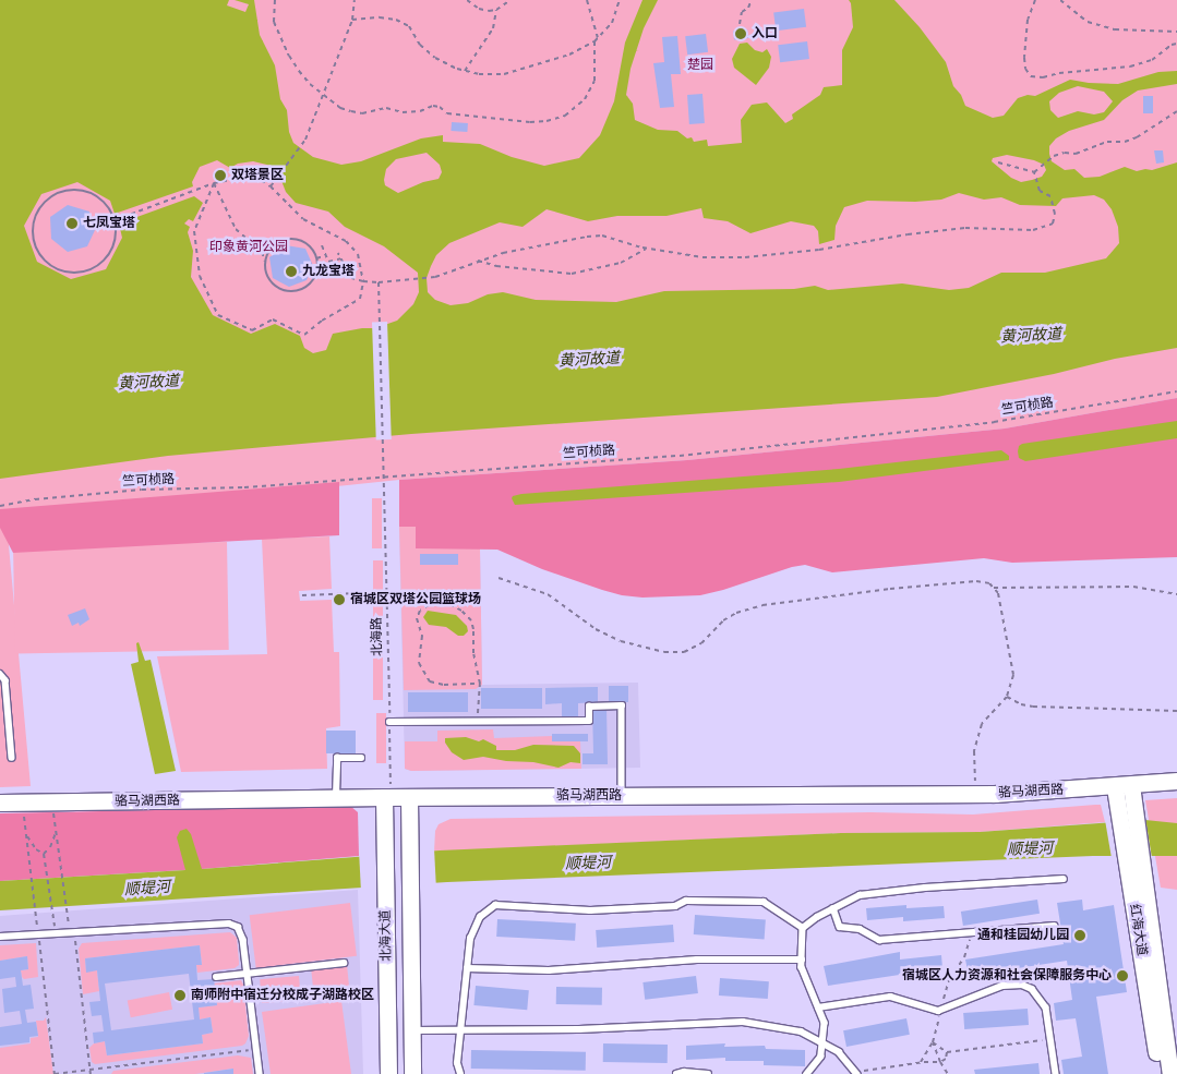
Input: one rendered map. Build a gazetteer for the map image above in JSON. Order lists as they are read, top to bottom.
{
  "streets": {
    "street": ["骆马湖西路", "红海大道", "北海大道"],
    "path": ["竺可桢路", "北海路"]
  },
  "crossings": [
    ["竺可桢路", "北海路"],
    ["北海路", "骆马湖西路"],
    ["北海路", "北海大道"],
    ["骆马湖西路", "北海大道"]
  ],
  "water": ["黄河故道", "顺堤河"],
  "parks": ["楚园", "印象黄河公园"],
  "places": [
    "入口",
    "双塔景区",
    "七凤宝塔",
    "九龙宝塔",
    "宿城区双塔公园篮球场",
    "通和桂园幼儿园",
    "宿城区人力资源和社会保障服务中心",
    "南师附中宿迁分校成子湖路校区"
  ]
}
